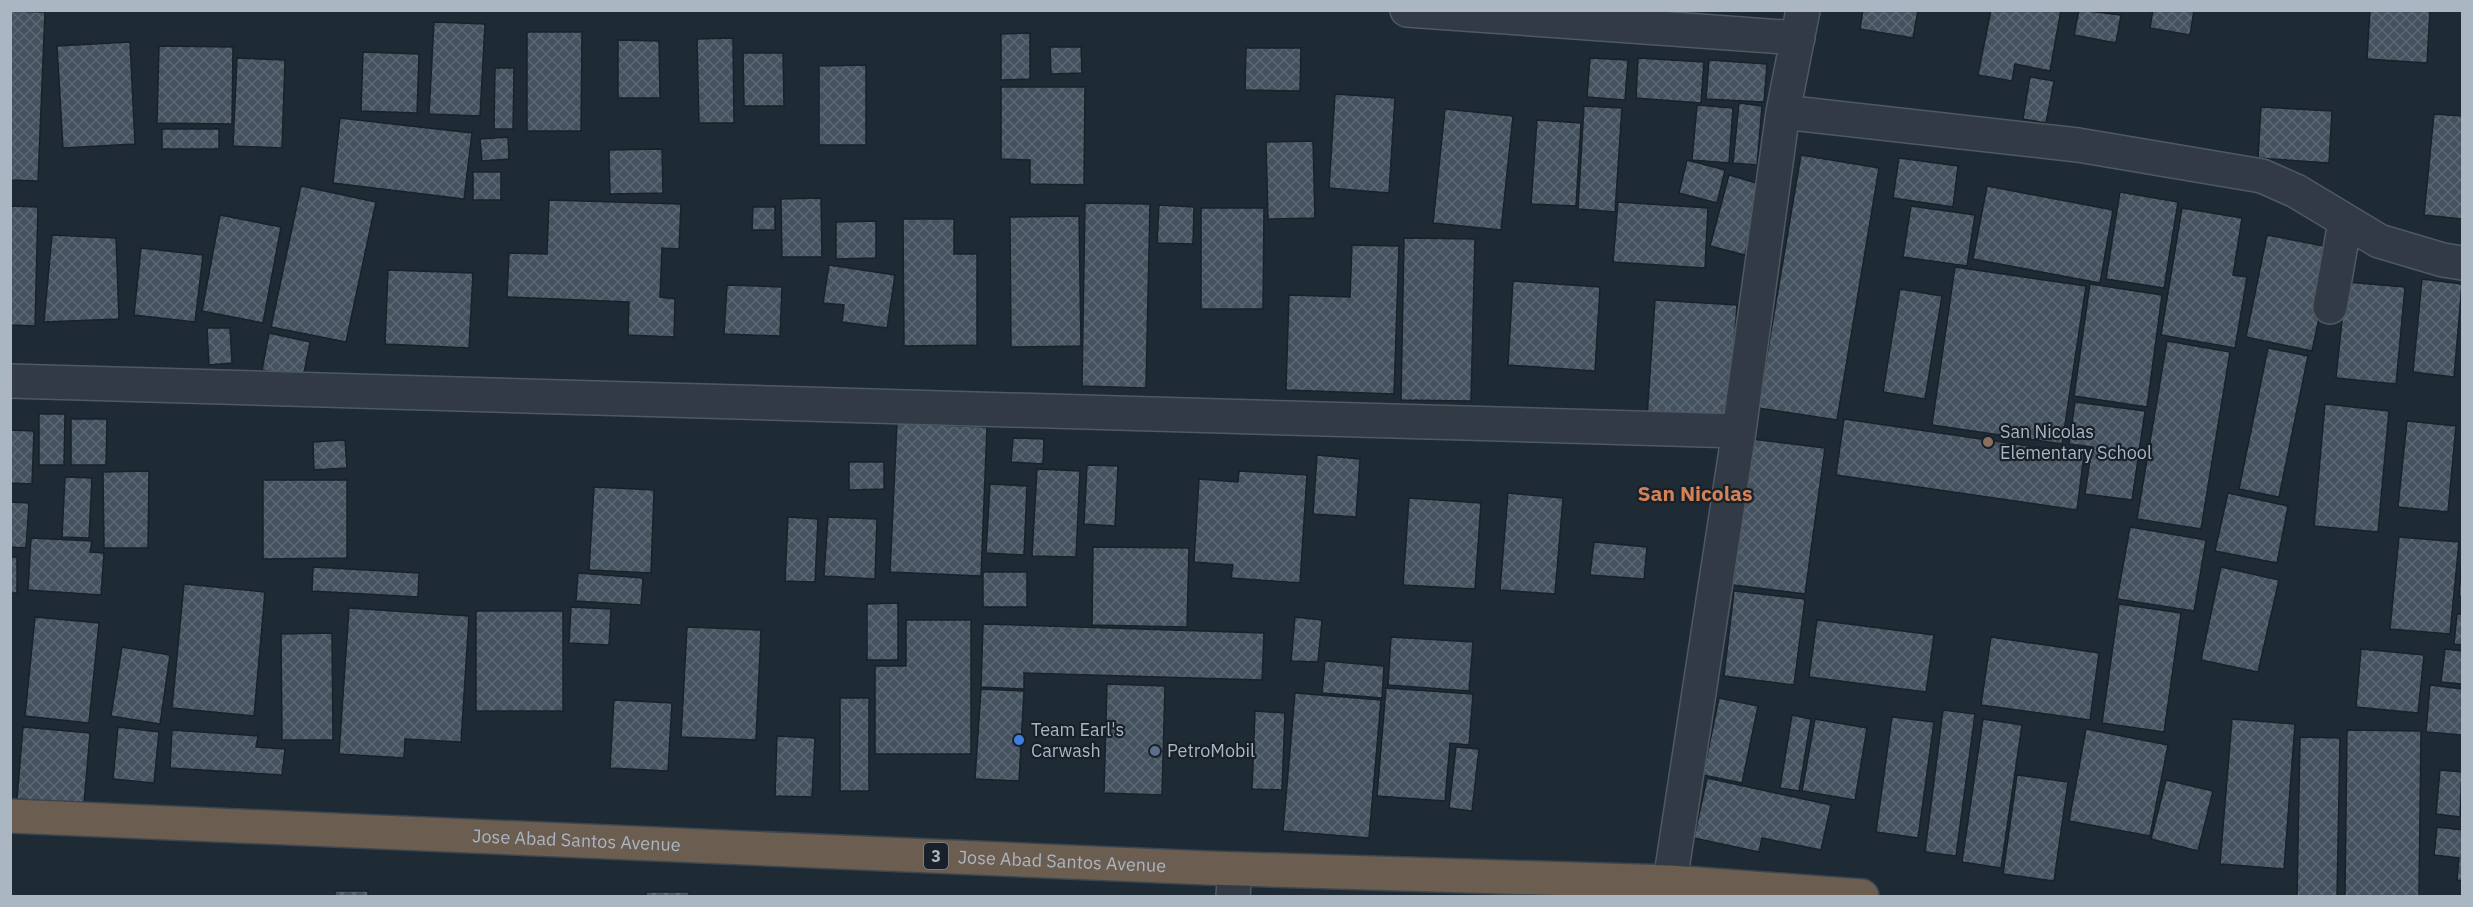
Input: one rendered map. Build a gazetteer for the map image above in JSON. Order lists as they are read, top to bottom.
{
  "streets": {
    "highway": ["Jose Abad Santos Avenue", "3"]
  },
  "districts": ["San Nicolas"],
  "places": ["San Nicolas Elementary School", "Team Earl's Carwash", "PetroMobil"]
}
